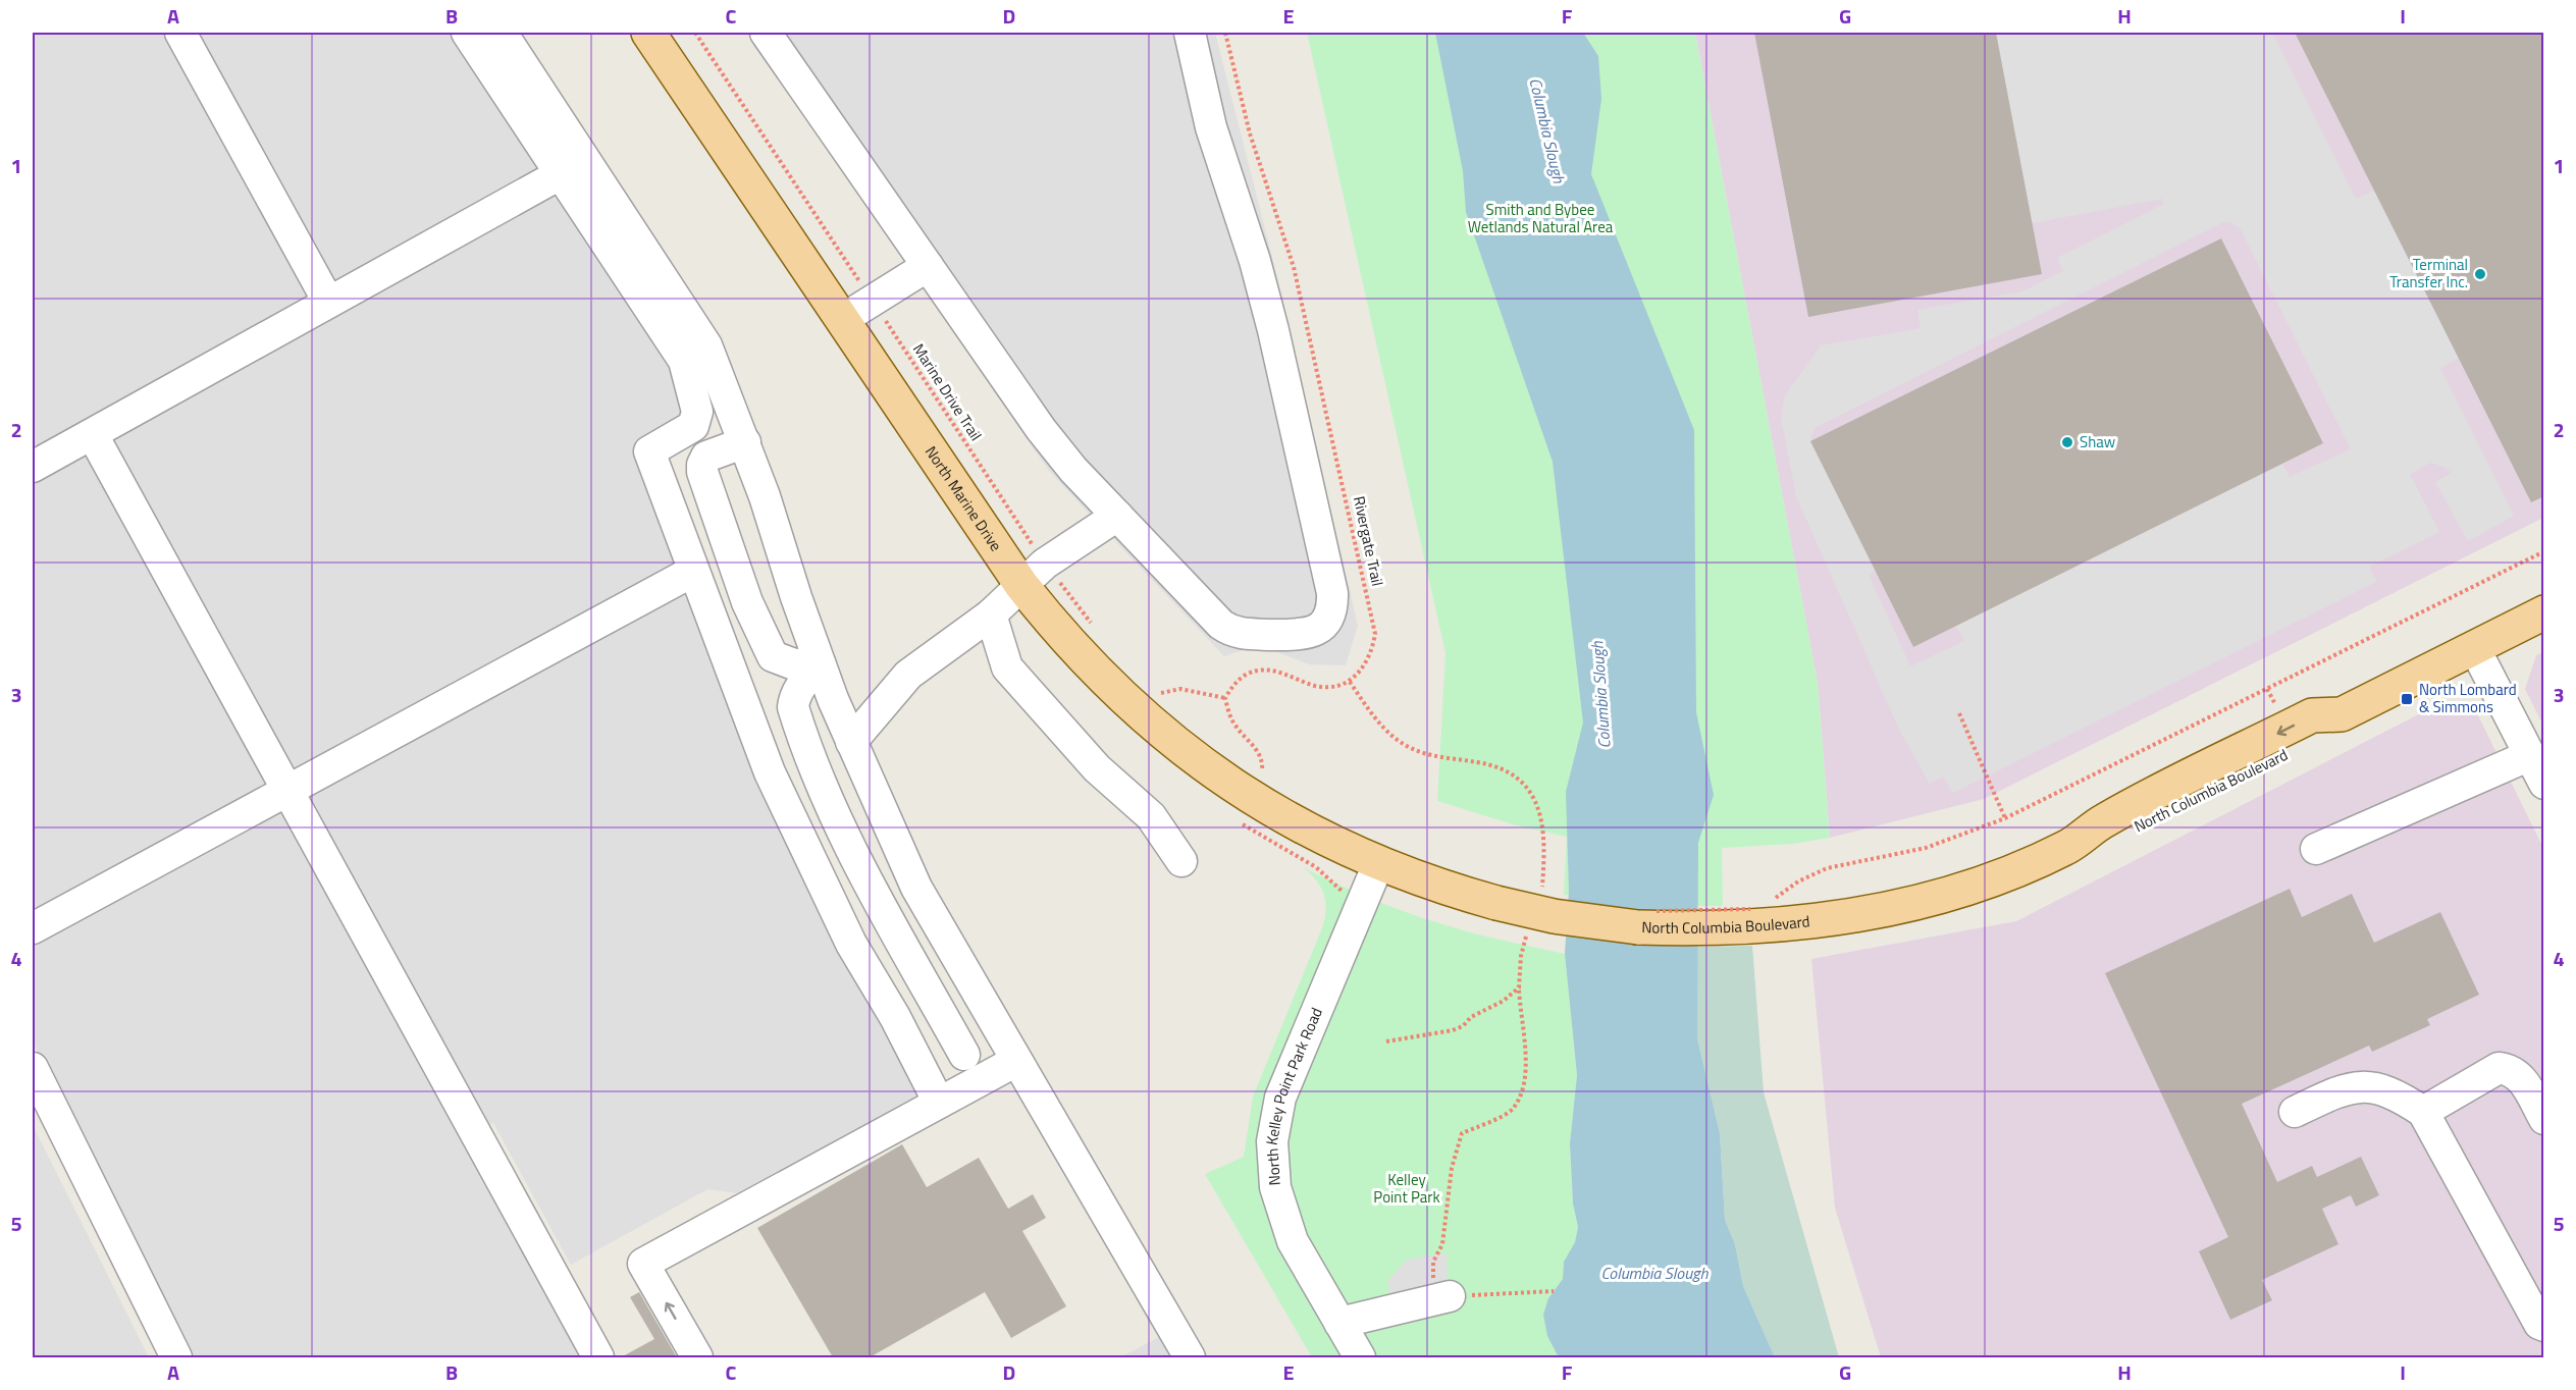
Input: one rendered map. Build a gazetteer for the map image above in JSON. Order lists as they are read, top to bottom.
{
  "streets": {
    "main road": ["North Marine Drive", "North Columbia Boulevard"],
    "street": ["North Kelley Point Park Road"],
    "path": ["Marine Drive Trail", "Rivergate Trail"]
  },
  "crossings": [
    ["Marine Drive Trail", "North Marine Drive"],
    ["North Marine Drive", "North Columbia Boulevard"],
    ["North Marine Drive", "North Kelley Point Park Road"],
    ["North Columbia Boulevard", "North Kelley Point Park Road"]
  ],
  "water": ["Columbia Slough"],
  "parks": ["Smith and Bybee Wetlands Natural Area", "Kelley Point Park"],
  "places": {
    "other": ["Terminal Transfer Inc.", "Shaw"],
    "transit": ["North Lombard & Simmons"]
  },
  "grid": {
    "columns": [
      "A",
      "B",
      "C",
      "D",
      "E",
      "F",
      "G",
      "H",
      "I"
    ],
    "rows": [
      "1",
      "2",
      "3",
      "4",
      "5"
    ]
  }
}
